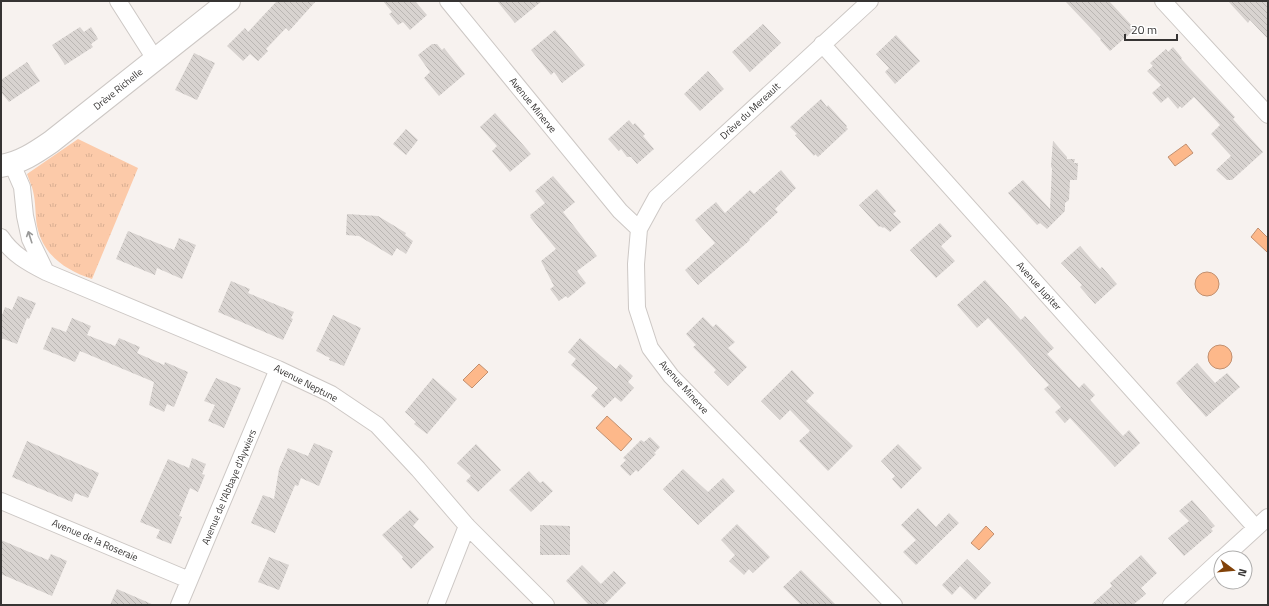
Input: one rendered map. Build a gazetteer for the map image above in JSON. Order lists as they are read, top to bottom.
{
  "streets": {
    "street": [
      "Drève Richelle",
      "Avenue Minerve",
      "Drève du Mereault",
      "Avenue Jupiter",
      "Avenue Neptune",
      "Avenue de l'Abbaye d'Aywiers",
      "Avenue de la Roseraie"
    ]
  },
  "crossings": [
    ["Avenue Minerve", "Drève du Mereault"],
    ["Drève du Mereault", "Avenue Jupiter"],
    ["Avenue Neptune", "Avenue de l'Abbaye d'Aywiers"],
    ["Avenue de l'Abbaye d'Aywiers", "Avenue de la Roseraie"]
  ],
  "scale_bar": "20 m",
  "north": "right"
}
